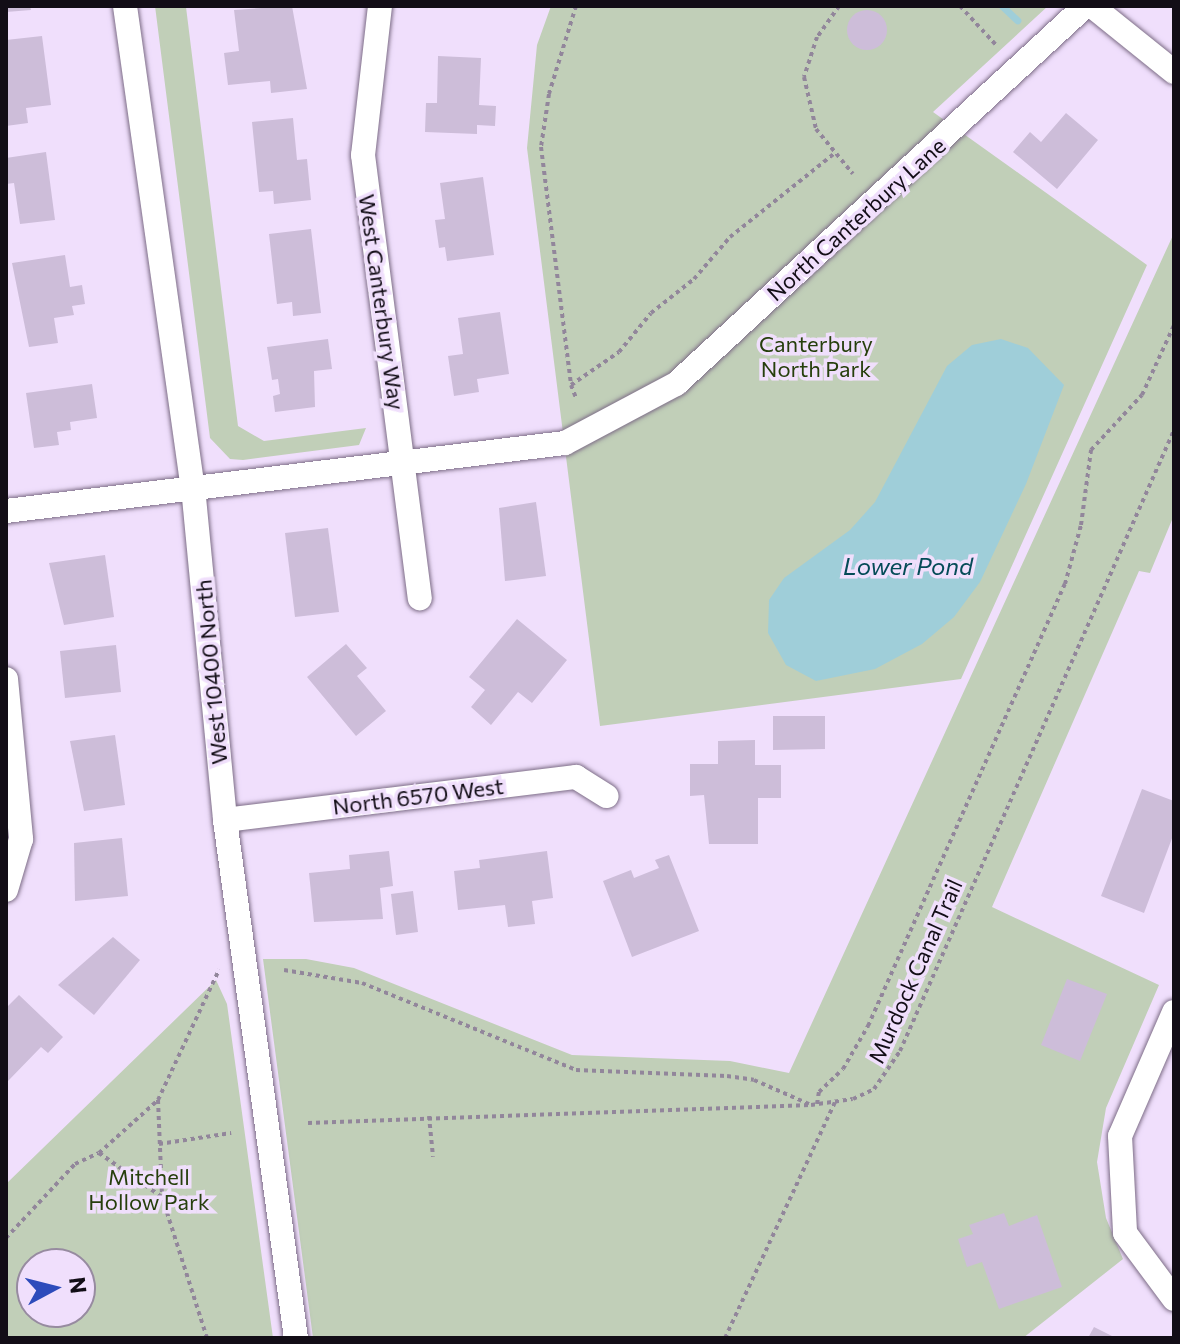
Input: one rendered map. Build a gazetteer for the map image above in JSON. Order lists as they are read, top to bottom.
{
  "streets": {
    "street": [
      "North Canterbury Lane",
      "West Canterbury Way",
      "West 10400 North",
      "North 6570 West"
    ],
    "path": ["Murdock Canal Trail"]
  },
  "crossings": [
    ["North Canterbury Lane", "West Canterbury Way"],
    ["North Canterbury Lane", "West 10400 North"],
    ["West 10400 North", "North 6570 West"]
  ],
  "water": ["Lower Pond"],
  "parks": ["Canterbury North Park", "Mitchell Hollow Park"],
  "north": "right"
}
